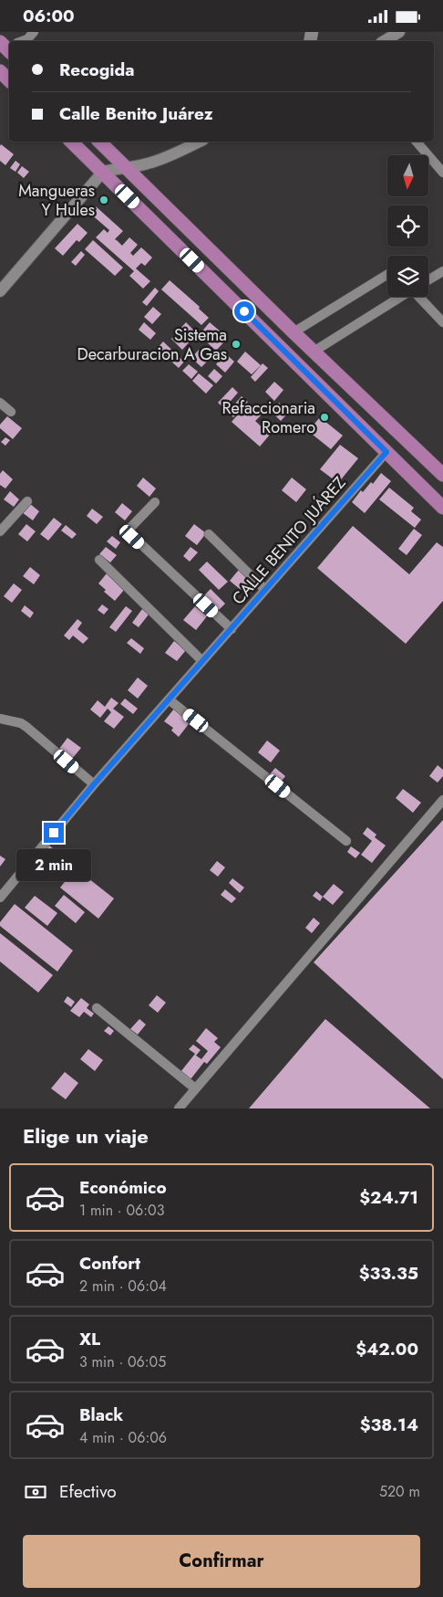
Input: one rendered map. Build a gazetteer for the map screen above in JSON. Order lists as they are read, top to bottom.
{
  "streets": {
    "street": ["CALLE BENITO JUÁREZ"]
  },
  "places": ["Mangueras Y Hules", "Sistema Decarburacion A Gas", "Refaccionaria Romero"],
  "north": "bottom",
  "page": {
    "status": "06:00",
    "banner": ["Recogida", "Calle Benito Juárez"],
    "bubble": "2 min",
    "heading": "Elige un viaje",
    "list": [
      {
        "name": "Económico",
        "note": "1 min · 06:03",
        "value": "$24.71"
      },
      {
        "name": "Confort",
        "note": "2 min · 06:04",
        "value": "$33.35"
      },
      {
        "name": "XL",
        "note": "3 min · 06:05",
        "value": "$42.00"
      },
      {
        "name": "Black",
        "note": "4 min · 06:06",
        "value": "$38.14"
      }
    ],
    "pay": ["Efectivo", "520 m"],
    "buttons": "Confirmar"
  }
}
